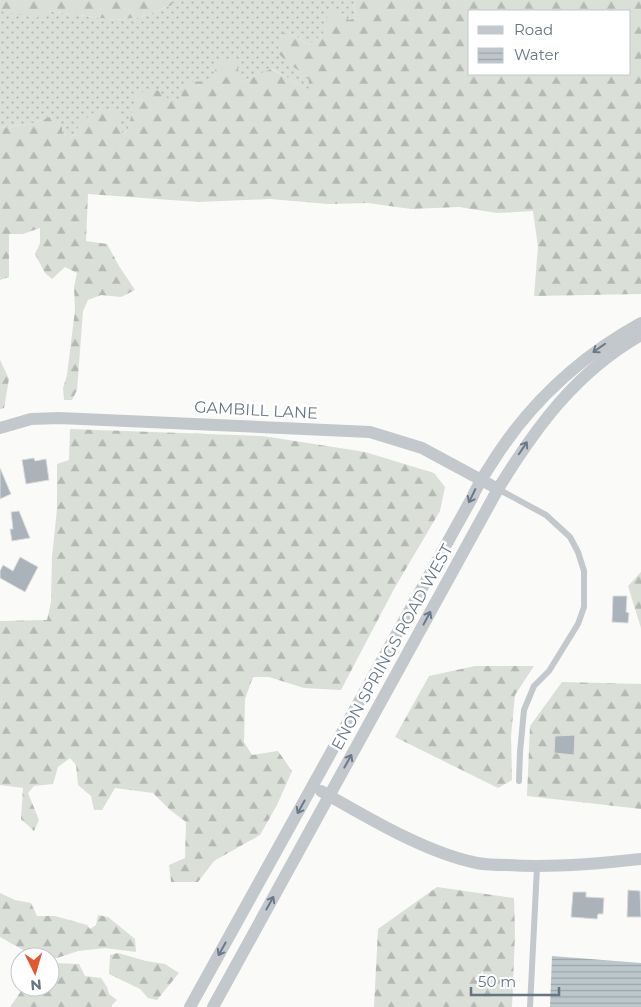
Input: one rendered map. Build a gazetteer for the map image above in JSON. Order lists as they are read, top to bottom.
{
  "streets": {
    "street": ["GAMBILL LANE", "ENON SPRINGS ROAD WEST"]
  },
  "crossings": [
    ["GAMBILL LANE", "ENON SPRINGS ROAD WEST"]
  ],
  "legend": ["Road", "Water"],
  "scale_bar": "50 m",
  "north": "bottom"
}
